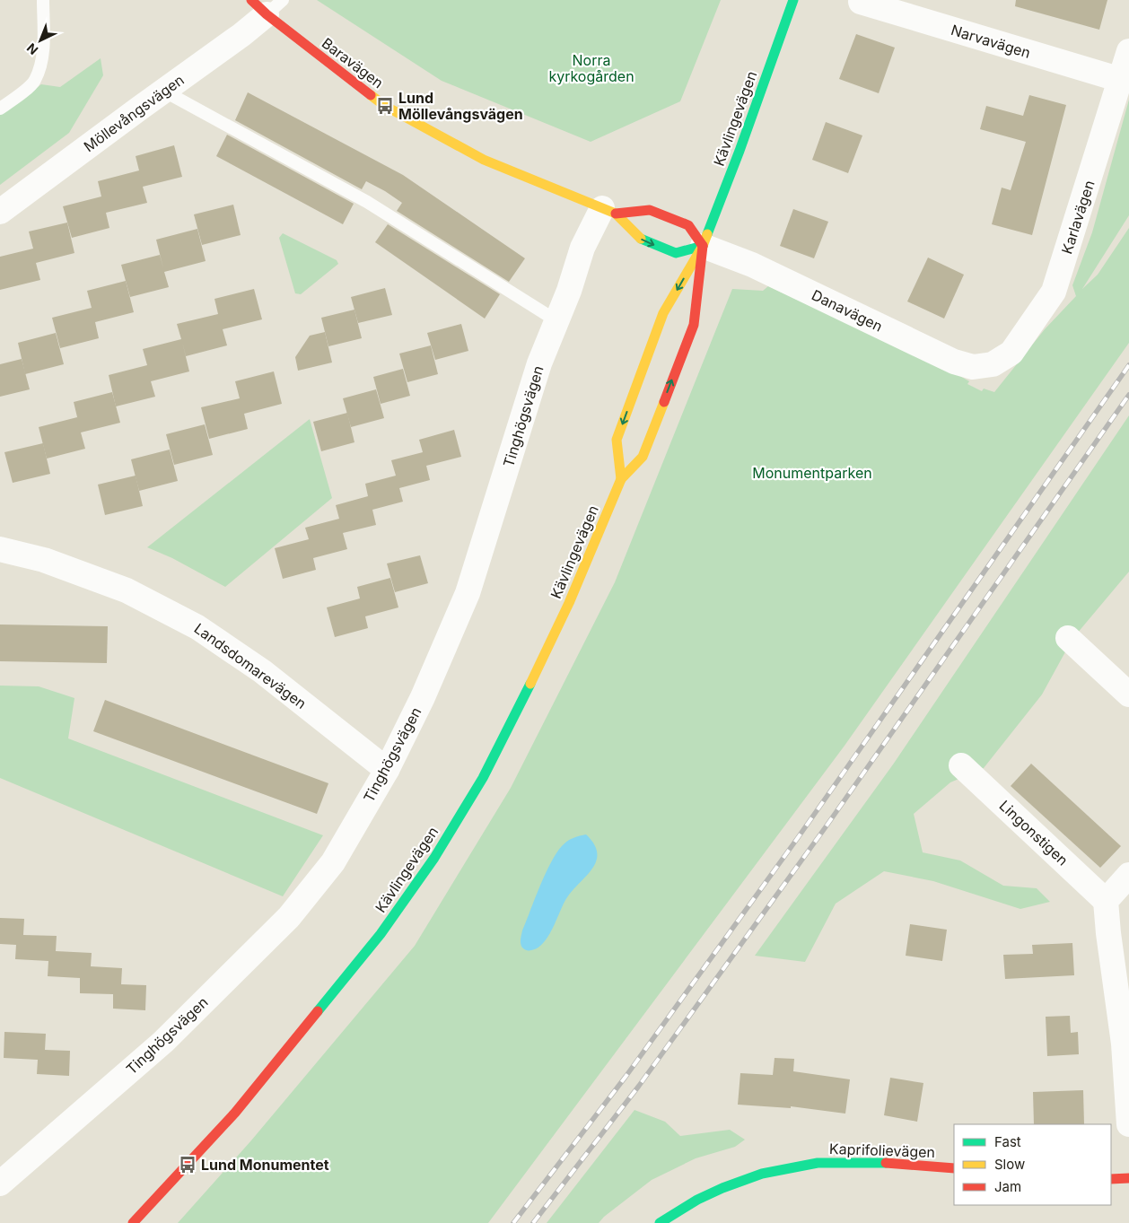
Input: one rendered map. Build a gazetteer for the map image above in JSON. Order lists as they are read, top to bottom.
{
  "streets": {
    "main road": ["Baravägen", "Kävlingevägen", "Kaprifolievägen"],
    "street": [
      "Narvavägen",
      "Möllevångsvägen",
      "Karlavägen",
      "Danavägen",
      "Tinghögsvägen",
      "Landsdomarevägen",
      "Lingonstigen"
    ]
  },
  "crossings": [
    ["Narvavägen", "Karlavägen"],
    ["Baravägen", "Möllevångsvägen"],
    ["Baravägen", "Kävlingevägen"],
    ["Baravägen", "Danavägen"],
    ["Baravägen", "Tinghögsvägen"],
    ["Kävlingevägen", "Danavägen"],
    ["Karlavägen", "Danavägen"],
    ["Tinghögsvägen", "Landsdomarevägen"]
  ],
  "parks": ["Norra kyrkogården", "Monumentparken"],
  "places": {
    "bus stop": ["Lund Möllevångsvägen", "Lund Monumentet"]
  },
  "legend": ["Fast", "Slow", "Jam"],
  "north": "bottom left"
}
